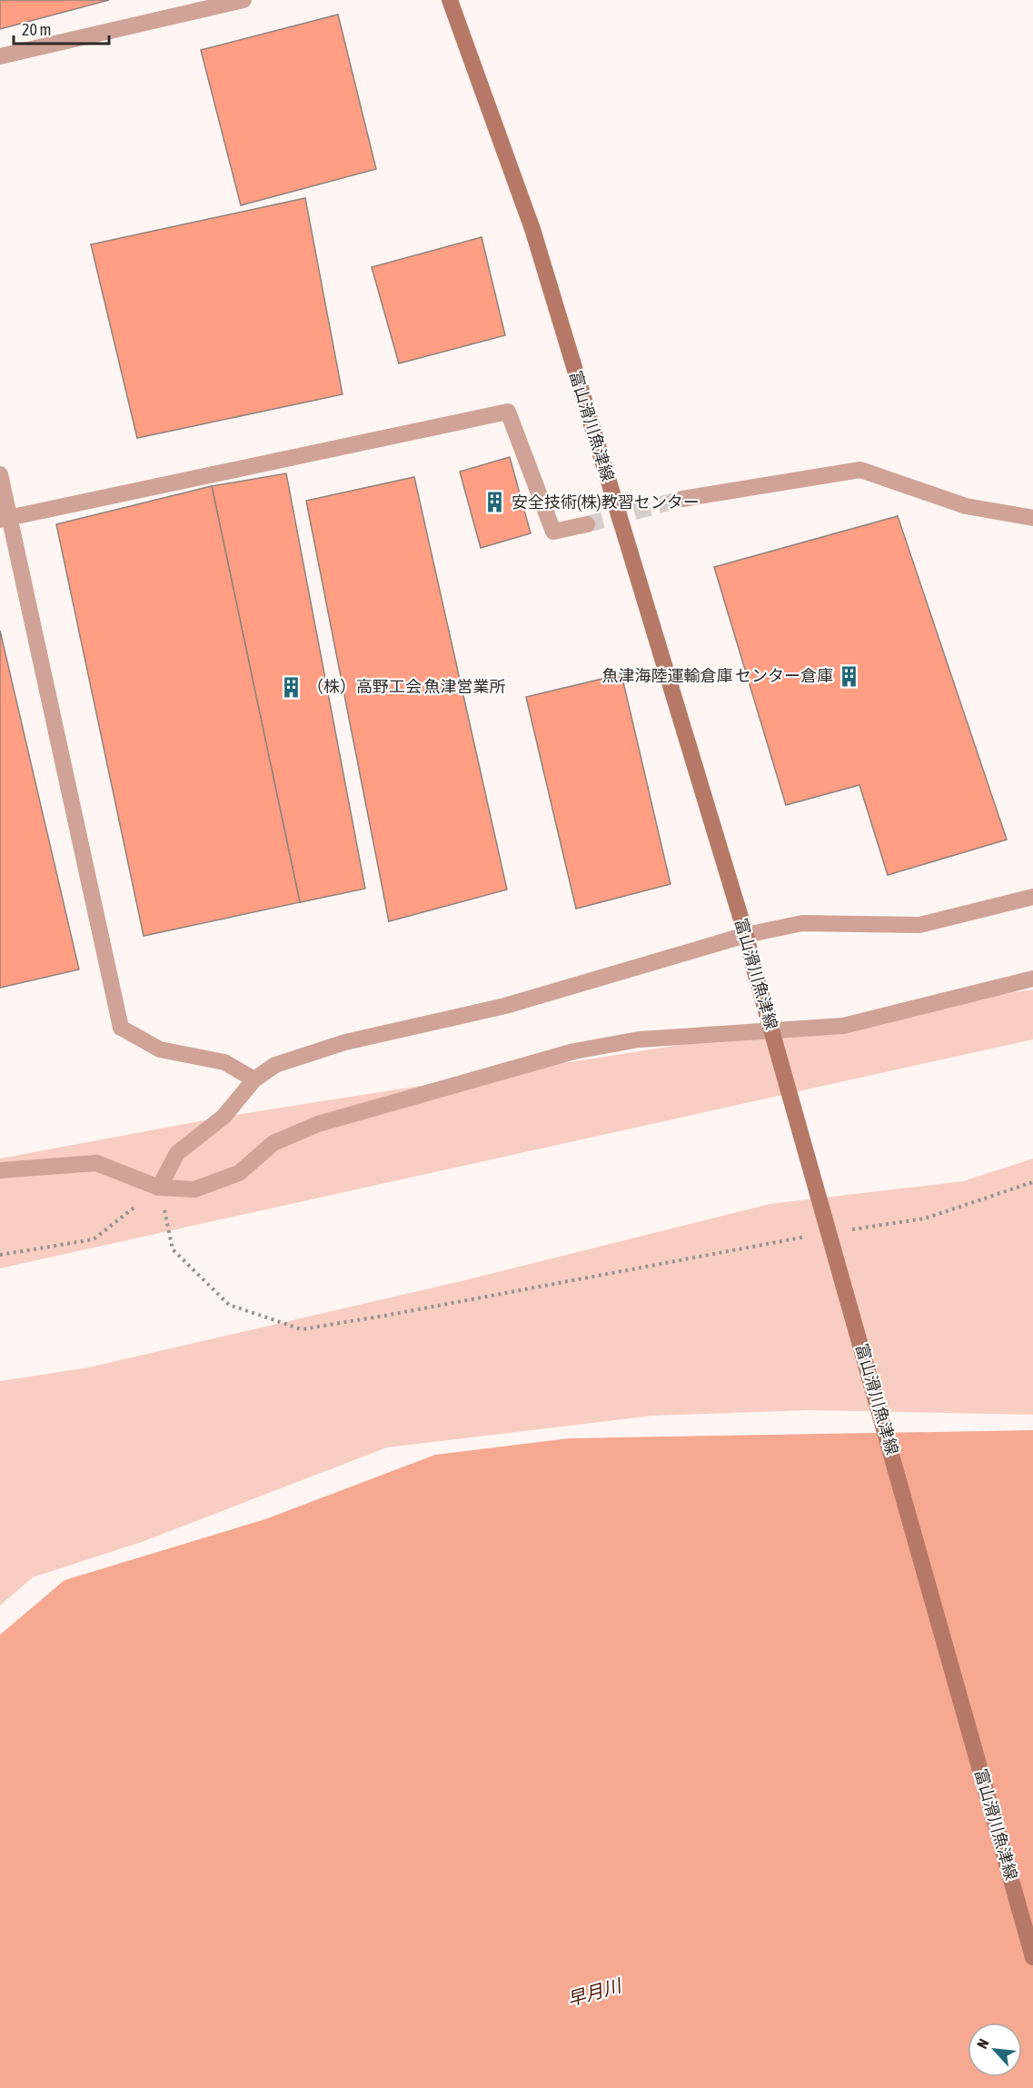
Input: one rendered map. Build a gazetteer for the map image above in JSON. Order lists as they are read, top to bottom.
{
  "streets": {
    "main road": ["富山滑川魚津線"]
  },
  "water": ["早月川"],
  "places": {
    "building": ["安全技術(株)教習センター", "魚津海陸運輸倉庫 センター倉庫", "（株）高野工会 魚津営業所"]
  },
  "scale_bar": "20 m",
  "north": "top left"
}
